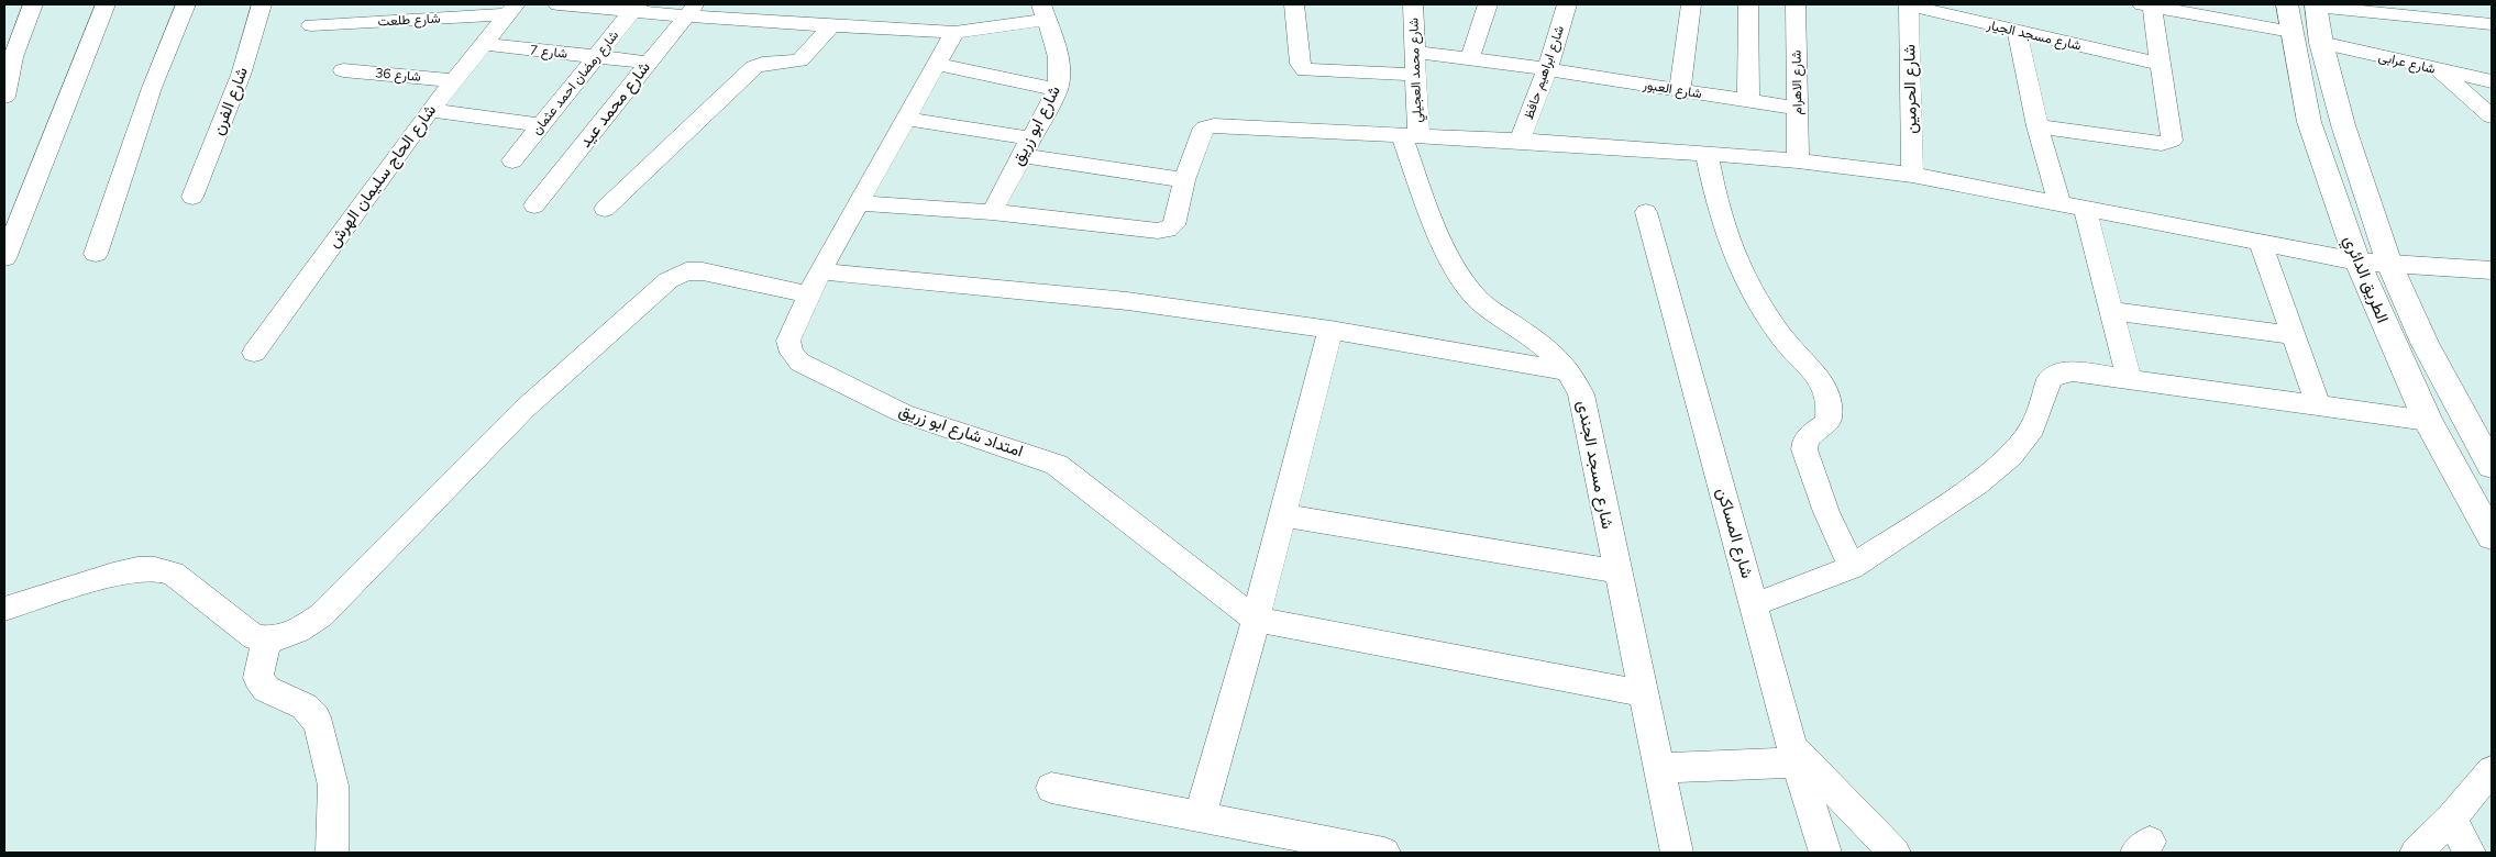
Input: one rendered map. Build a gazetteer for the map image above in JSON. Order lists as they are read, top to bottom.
{
  "streets": {
    "street": [
      "شارع طلعت",
      "شارع مسجد الجيار",
      "شارع 7",
      "شارع عرابى",
      "شارع محمد العجيلي",
      "شارع ابراهيم حافظ",
      "شارع 36",
      "شارع رمضان احمد عثمان",
      "شارع الاهرام",
      "شارع العبور",
      "شارع الحرمين",
      "شارع الفرن",
      "شارع محمد عيد",
      "شارع ابو زريق",
      "شارع الحاج سليمان الهرش",
      "الطريق الدائري",
      "امتداد شارع ابو زريق",
      "شارع مسجد الجندى",
      "شارع المساكن"
    ]
  },
  "crossings": [
    ["شارع طلعت", "شارع الحاج سليمان الهرش"],
    ["شارع مسجد الجيار", "شارع الحرمين"],
    ["شارع 7", "شارع رمضان احمد عثمان"],
    ["شارع 7", "شارع محمد عيد"],
    ["شارع 7", "شارع الحاج سليمان الهرش"],
    ["شارع عرابى", "الطريق الدائري"],
    ["شارع محمد العجيلي", "شارع العبور"],
    ["شارع محمد العجيلي", "شارع مسجد الجندى"],
    ["شارع ابراهيم حافظ", "شارع العبور"],
    ["شارع 36", "شارع الحاج سليمان الهرش"],
    ["شارع الاهرام", "شارع العبور"]
  ]
}
